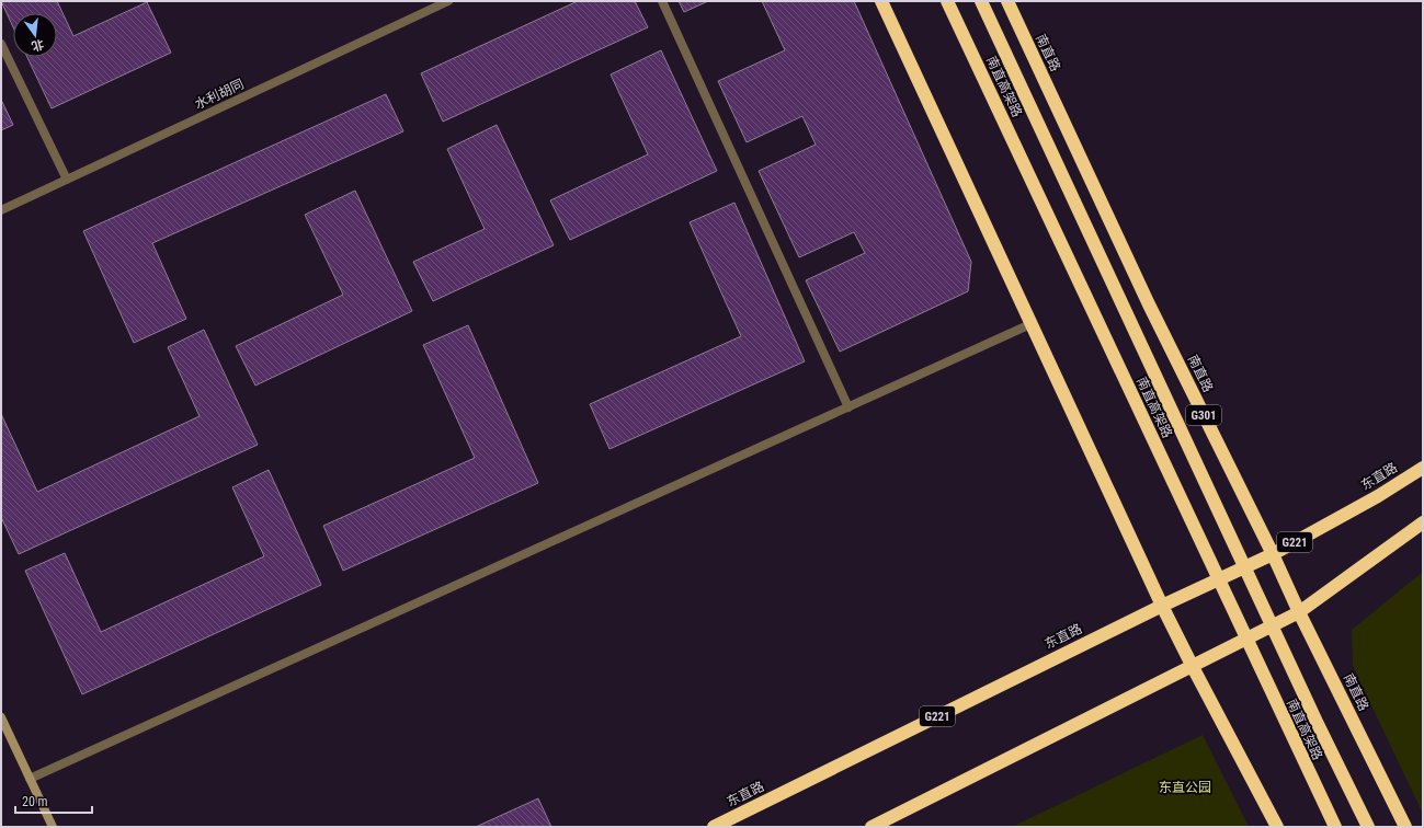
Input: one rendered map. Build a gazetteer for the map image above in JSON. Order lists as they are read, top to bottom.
{
  "streets": {
    "highway": [
      "南直路",
      "南直高架路",
      "G301",
      "东直路",
      "G221"
    ],
    "street": ["水利胡同"]
  },
  "crossings": [
    ["南直路", "东直路"]
  ],
  "parks": ["东直公园"],
  "scale_bar": "20 m",
  "north": "bottom"
}
